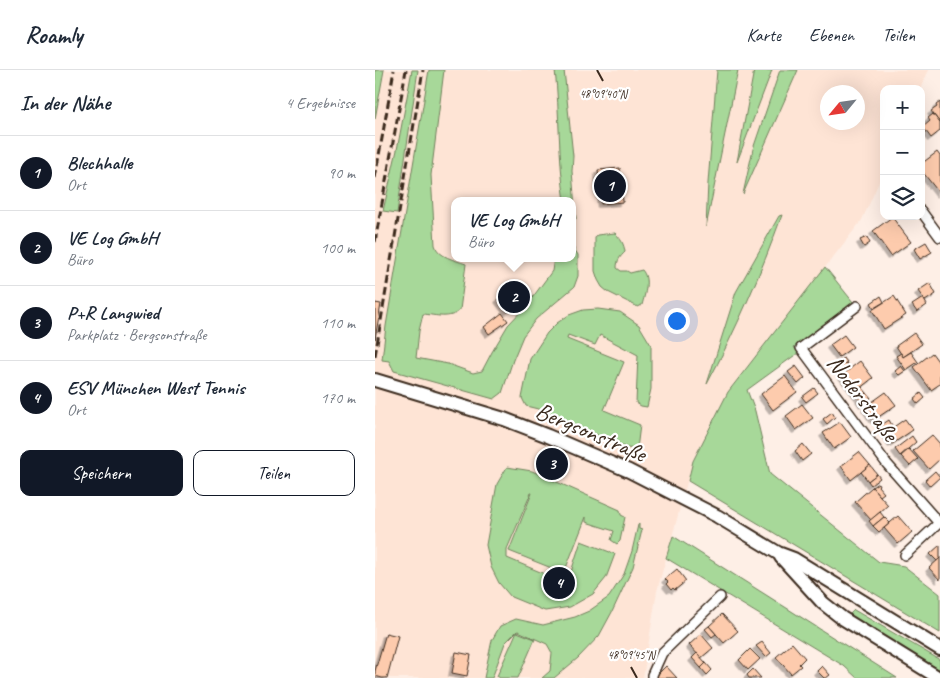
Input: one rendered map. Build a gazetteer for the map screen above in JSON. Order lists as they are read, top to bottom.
{
  "streets": {
    "street": ["Noderstraße", "Bergsonstraße"]
  },
  "north": "bottom left",
  "page": {
    "header": "Roamly",
    "nav": ["Karte", "Ebenen", "Teilen"],
    "heading": ["In der Nähe", "4 Ergebnisse"],
    "map_buttons": ["+", "−"],
    "list": [
      {
        "mark": "1",
        "name": "Blechhalle",
        "note": "Ort",
        "value": "90 m"
      },
      {
        "mark": "2",
        "name": "VE Log GmbH",
        "note": "Büro",
        "value": "100 m"
      },
      {
        "mark": "3",
        "name": "P+R Langwied",
        "note": "Parkplatz · Bergsonstraße",
        "value": "110 m"
      },
      {
        "mark": "4",
        "name": "ESV München West Tennis",
        "note": "Ort",
        "value": "170 m"
      }
    ],
    "pins": [
      "1",
      "2",
      "3",
      "4"
    ],
    "popup": ["VE Log GmbH", "Büro"],
    "buttons": ["Speichern", "Teilen"]
  },
  "coordinates": ["48°09'40\"N", "48°09'45\"N"]
}
